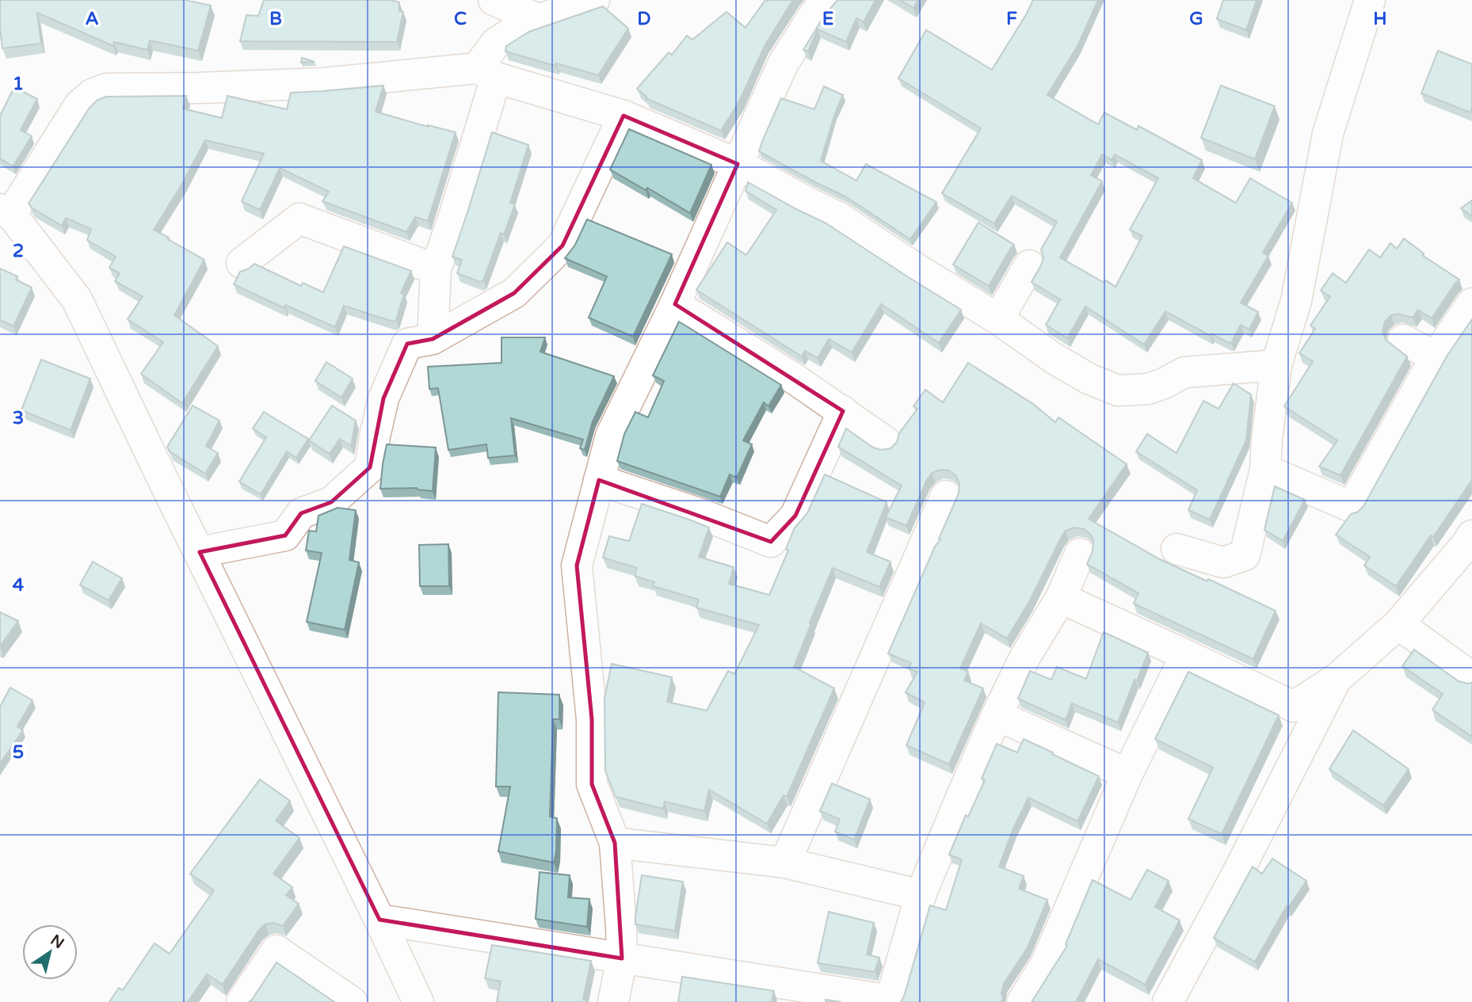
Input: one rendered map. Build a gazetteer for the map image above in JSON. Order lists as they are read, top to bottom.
{
  "north": "top right",
  "grid": {
    "columns": [
      "A",
      "B",
      "C",
      "D",
      "E",
      "F",
      "G",
      "H"
    ],
    "rows": [
      "1",
      "2",
      "3",
      "4",
      "5"
    ]
  }
}
